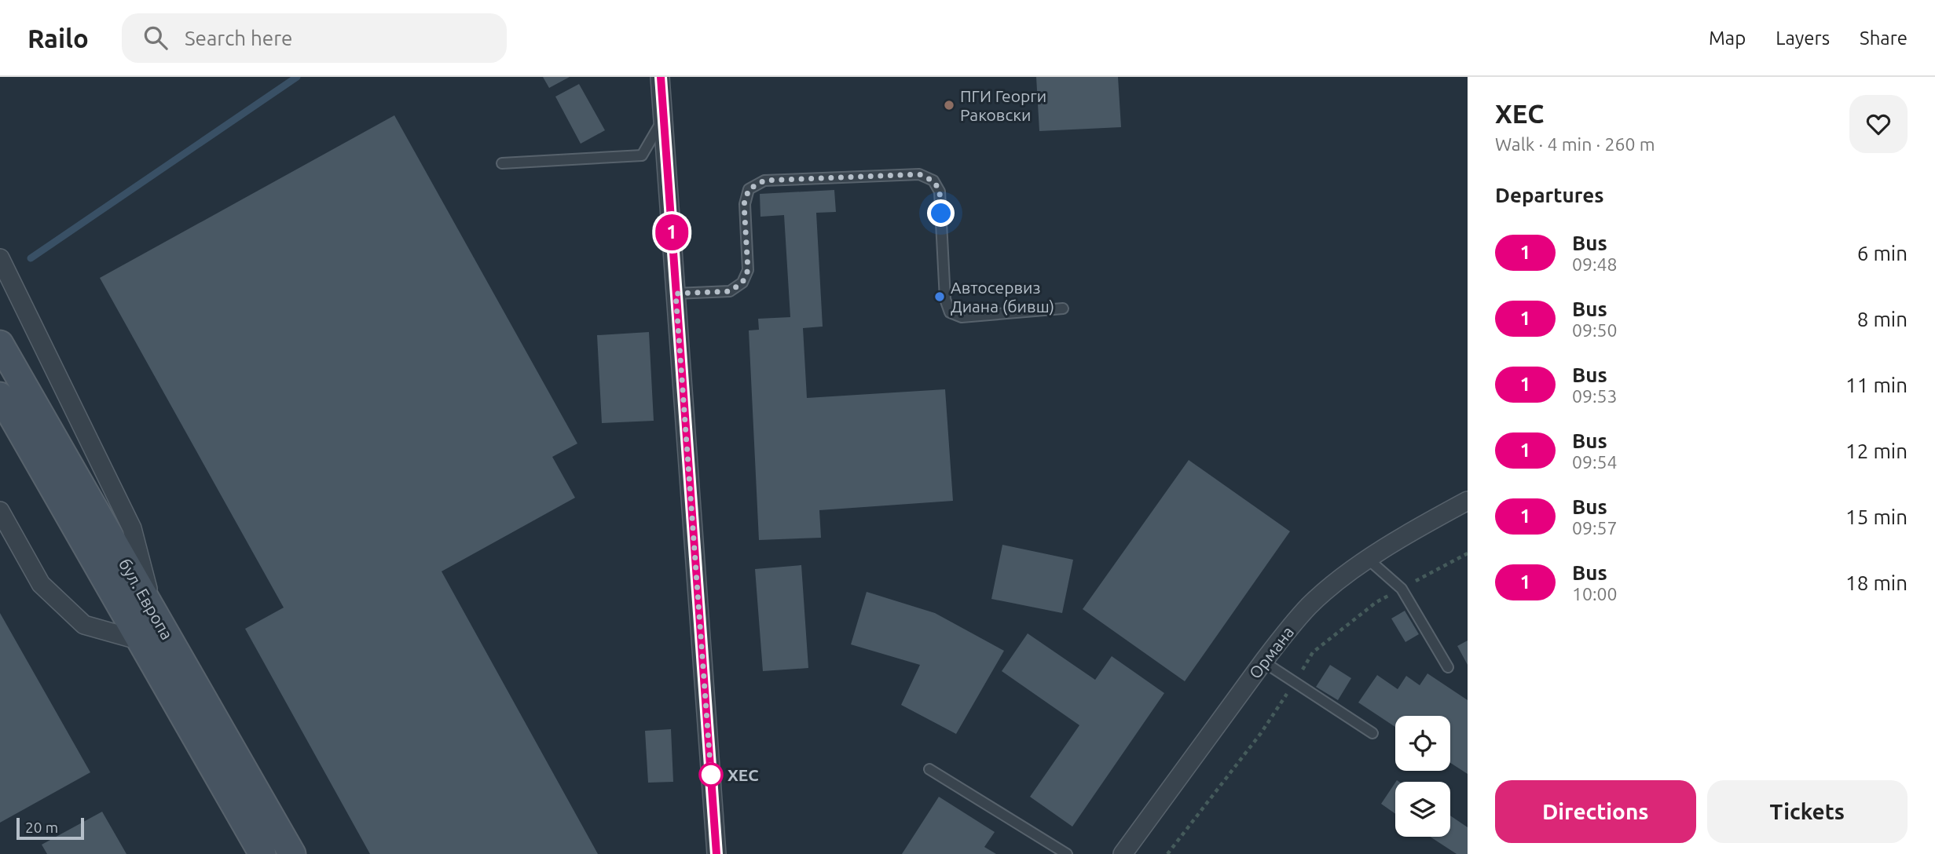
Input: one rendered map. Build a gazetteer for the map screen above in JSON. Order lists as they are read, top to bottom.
{
  "streets": {
    "main road": ["бул. Европа"],
    "street": ["Ормана"]
  },
  "places": ["ПГИ Георги Раковски", "Автосервиз Диана (бивш)", "ХЕС"],
  "lines": ["bus line 1"],
  "scale_bar": "20 m",
  "page": {
    "header": "Railo",
    "search": "Search here",
    "nav": ["Map", "Layers", "Share"],
    "on_map": "1",
    "heading": [
      ["ХЕС", "Walk · 4 min · 260 m"],
      "Departures"
    ],
    "list": [
      {
        "mark": "1",
        "name": "Bus",
        "note": "09:48",
        "value": "6 min"
      },
      {
        "mark": "1",
        "name": "Bus",
        "note": "09:50",
        "value": "8 min"
      },
      {
        "mark": "1",
        "name": "Bus",
        "note": "09:53",
        "value": "11 min"
      },
      {
        "mark": "1",
        "name": "Bus",
        "note": "09:54",
        "value": "12 min"
      },
      {
        "mark": "1",
        "name": "Bus",
        "note": "09:57",
        "value": "15 min"
      },
      {
        "mark": "1",
        "name": "Bus",
        "note": "10:00",
        "value": "18 min"
      }
    ],
    "buttons": ["Directions", "Tickets"],
    "scale": "20 m"
  }
}
